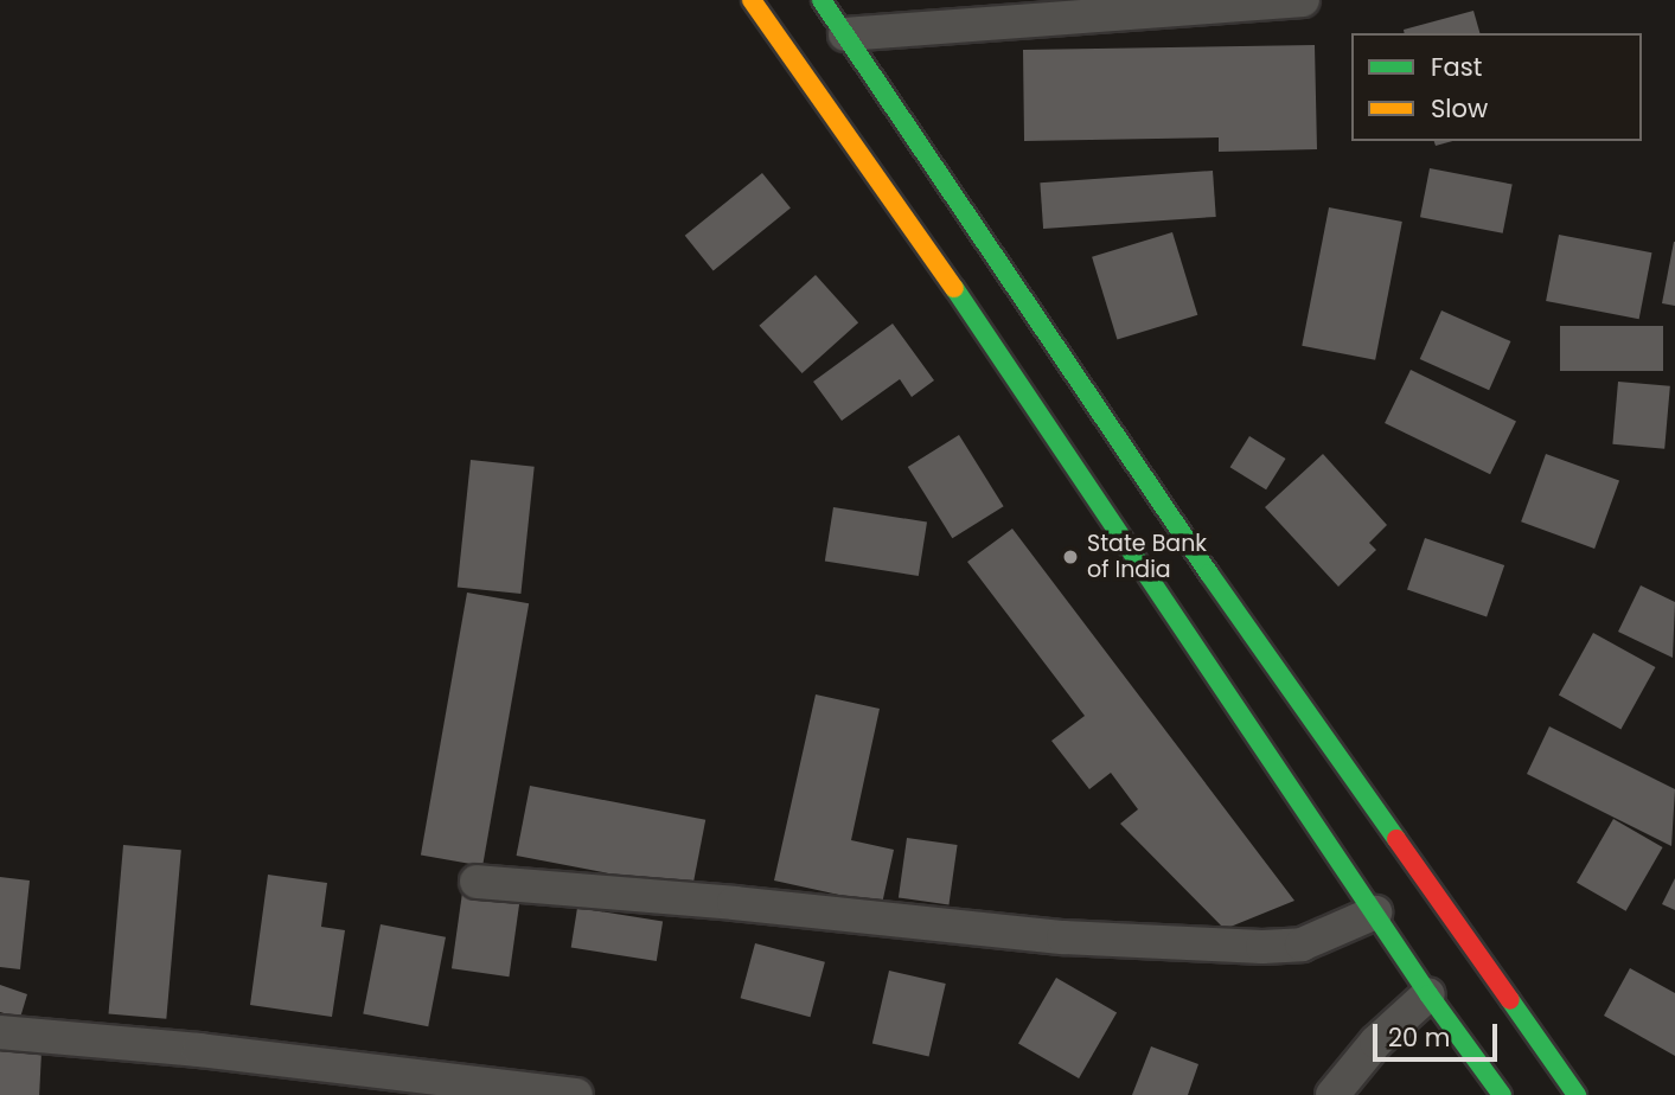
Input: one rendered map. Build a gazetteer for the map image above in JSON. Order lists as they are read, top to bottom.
{
  "places": ["State Bank of India"],
  "legend": ["Fast", "Slow"],
  "scale_bar": "20 m"
}
